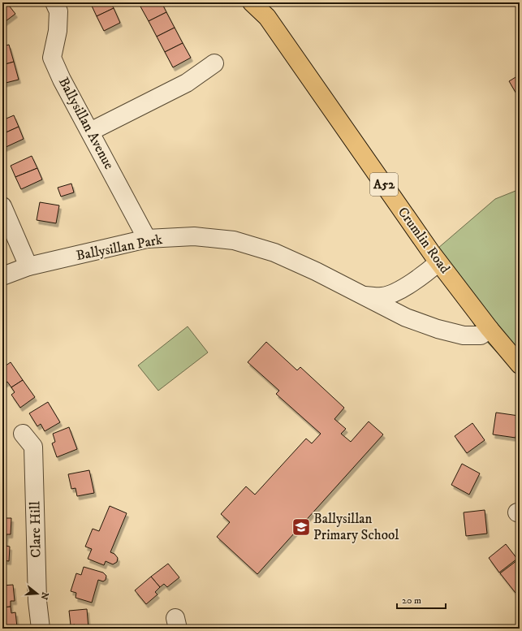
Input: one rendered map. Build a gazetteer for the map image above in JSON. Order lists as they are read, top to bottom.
{
  "streets": {
    "main road": ["A52", "Crumlin Road"],
    "street": ["Ballysillan Avenue", "Ballysillan Park", "Clare Hill"]
  },
  "crossings": [
    ["Ballysillan Avenue", "Ballysillan Park"],
    ["Crumlin Road", "Ballysillan Park"]
  ],
  "places": {
    "school or university": ["Ballysillan Primary School"]
  },
  "scale_bar": "20 m",
  "north": "right"
}
